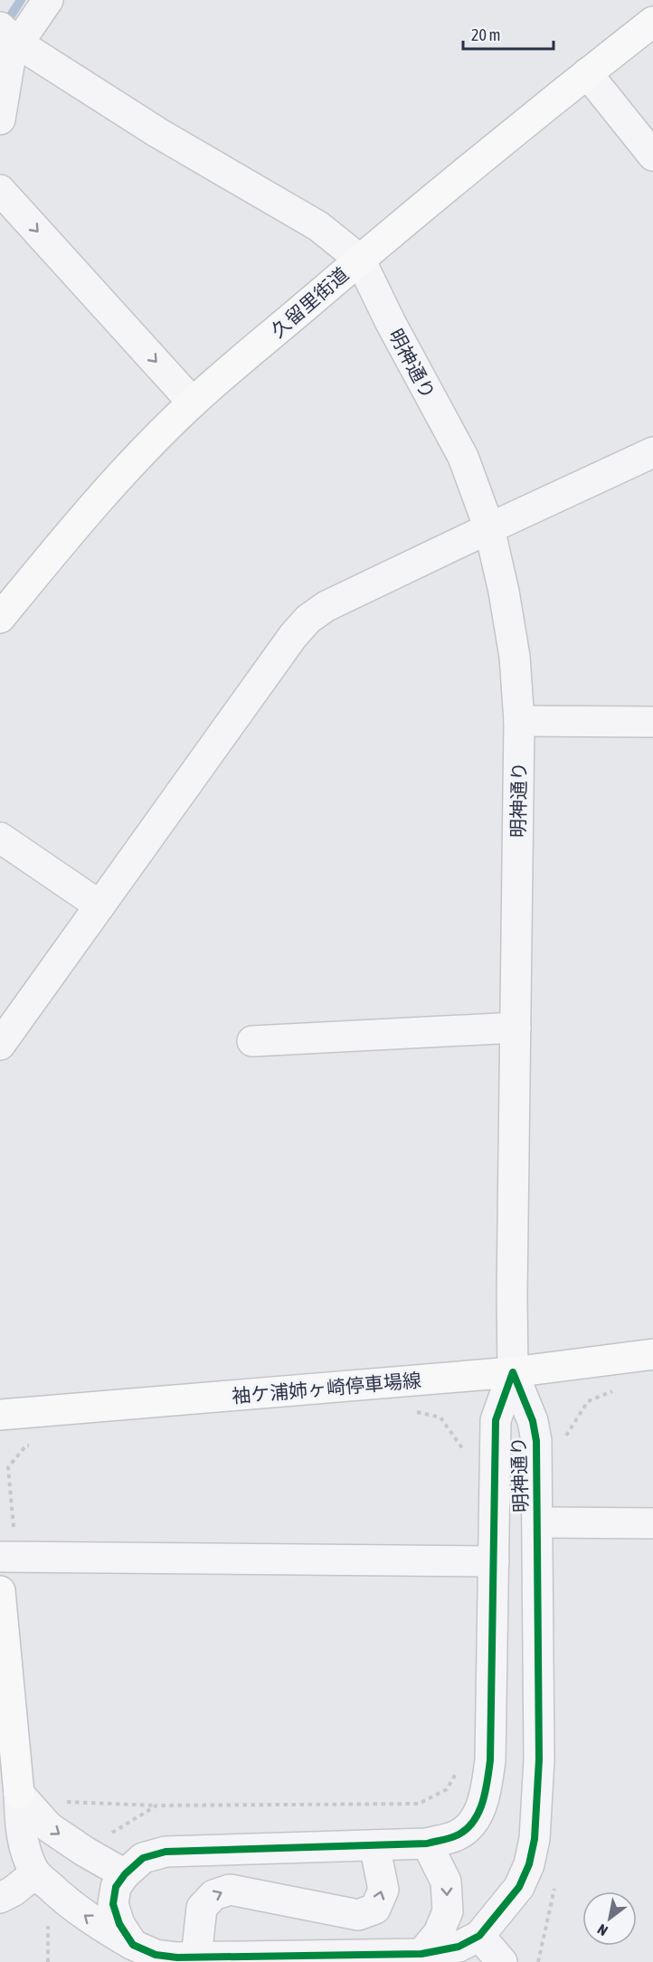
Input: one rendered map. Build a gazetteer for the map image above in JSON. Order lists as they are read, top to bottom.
{
  "streets": {
    "main road": ["久留里街道", "袖ケ浦姉ヶ崎停車場線"],
    "street": ["明神通り"]
  },
  "crossings": [
    ["久留里街道", "明神通り"],
    ["明神通り", "袖ケ浦姉ヶ崎停車場線"]
  ],
  "scale_bar": "20 m",
  "north": "bottom left"
}
